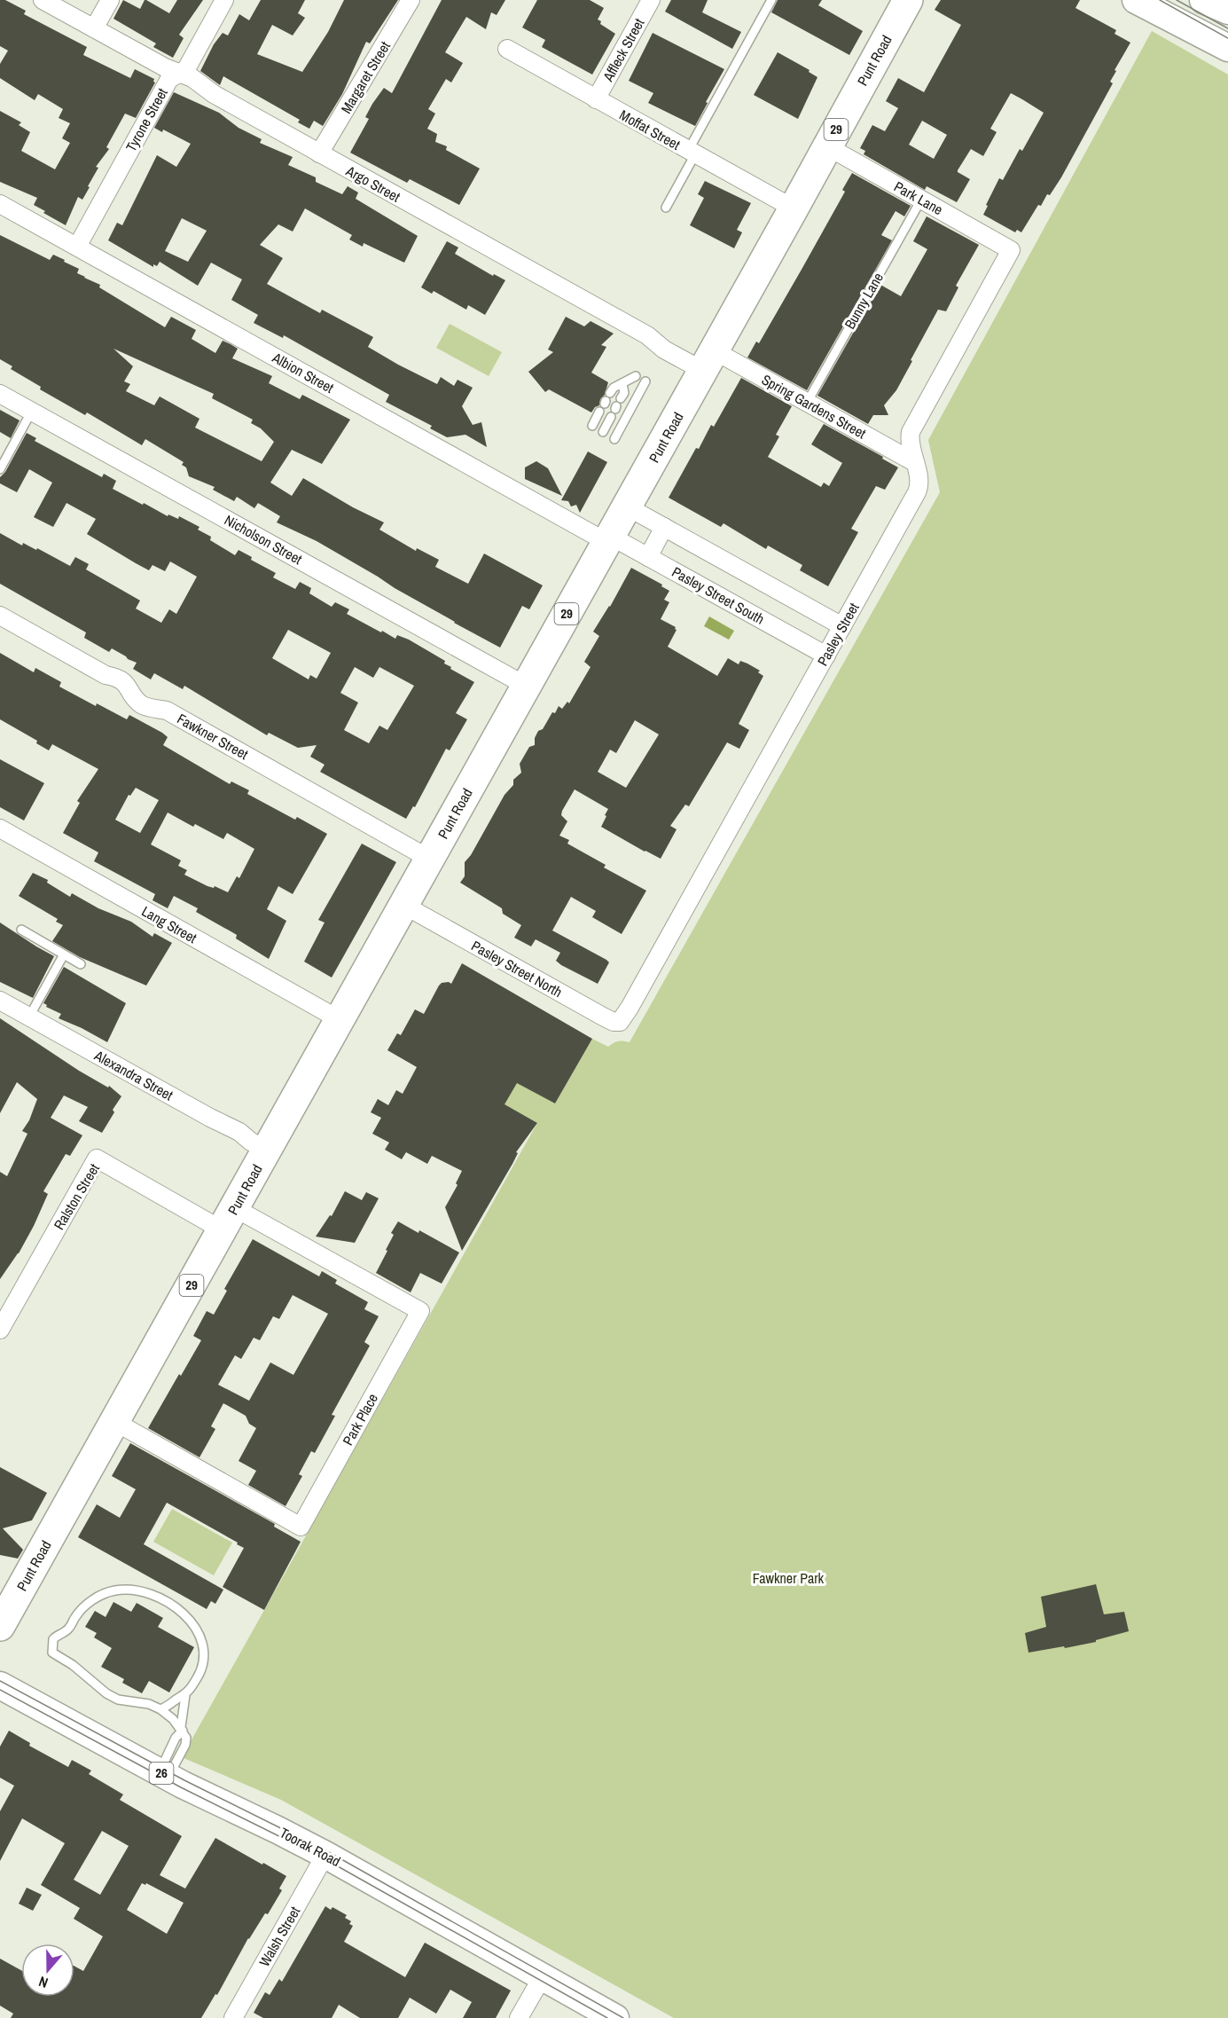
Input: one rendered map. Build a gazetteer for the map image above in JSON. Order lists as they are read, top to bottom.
{
  "streets": {
    "highway": ["Punt Road", "29"],
    "main road": ["26", "Toorak Road"],
    "street": [
      "Affleck Street",
      "Margaret Street",
      "Tyrone Street",
      "Moffat Street",
      "Argo Street",
      "Park Lane",
      "Albion Street",
      "Spring Gardens Street",
      "Nicholson Street",
      "Pasley Street South",
      "Pasley Street",
      "Fawkner Street",
      "Lang Street",
      "Pasley Street North",
      "Alexandra Street",
      "Ralston Street",
      "Park Place",
      "Walsh Street"
    ],
    "lane": ["Bunny Lane"]
  },
  "crossings": [
    ["Affleck Street", "Moffat Street"],
    ["Punt Road", "Moffat Street"],
    ["Punt Road", "Argo Street"],
    ["Punt Road", "Park Lane"],
    ["Punt Road", "Albion Street"],
    ["Punt Road", "Spring Gardens Street"],
    ["Punt Road", "Nicholson Street"],
    ["Punt Road", "Pasley Street South"],
    ["Punt Road", "Fawkner Street"],
    ["Punt Road", "Lang Street"],
    ["Punt Road", "Pasley Street North"],
    ["Punt Road", "Alexandra Street"],
    ["Punt Road", "Ralston Street"],
    ["Punt Road", "Park Place"],
    ["Margaret Street", "Argo Street"],
    ["Tyrone Street", "Argo Street"],
    ["Tyrone Street", "Albion Street"],
    ["Argo Street", "Spring Gardens Street"],
    ["Park Lane", "Bunny Lane"],
    ["Park Lane", "Pasley Street"],
    ["Bunny Lane", "Spring Gardens Street"],
    ["Albion Street", "Pasley Street South"],
    ["Spring Gardens Street", "Pasley Street"],
    ["Pasley Street South", "Pasley Street"],
    ["Pasley Street", "Pasley Street North"],
    ["Ralston Street", "Park Place"],
    ["Toorak Road", "Walsh Street"]
  ],
  "parks": ["Fawkner Park"],
  "north": "bottom"
}
